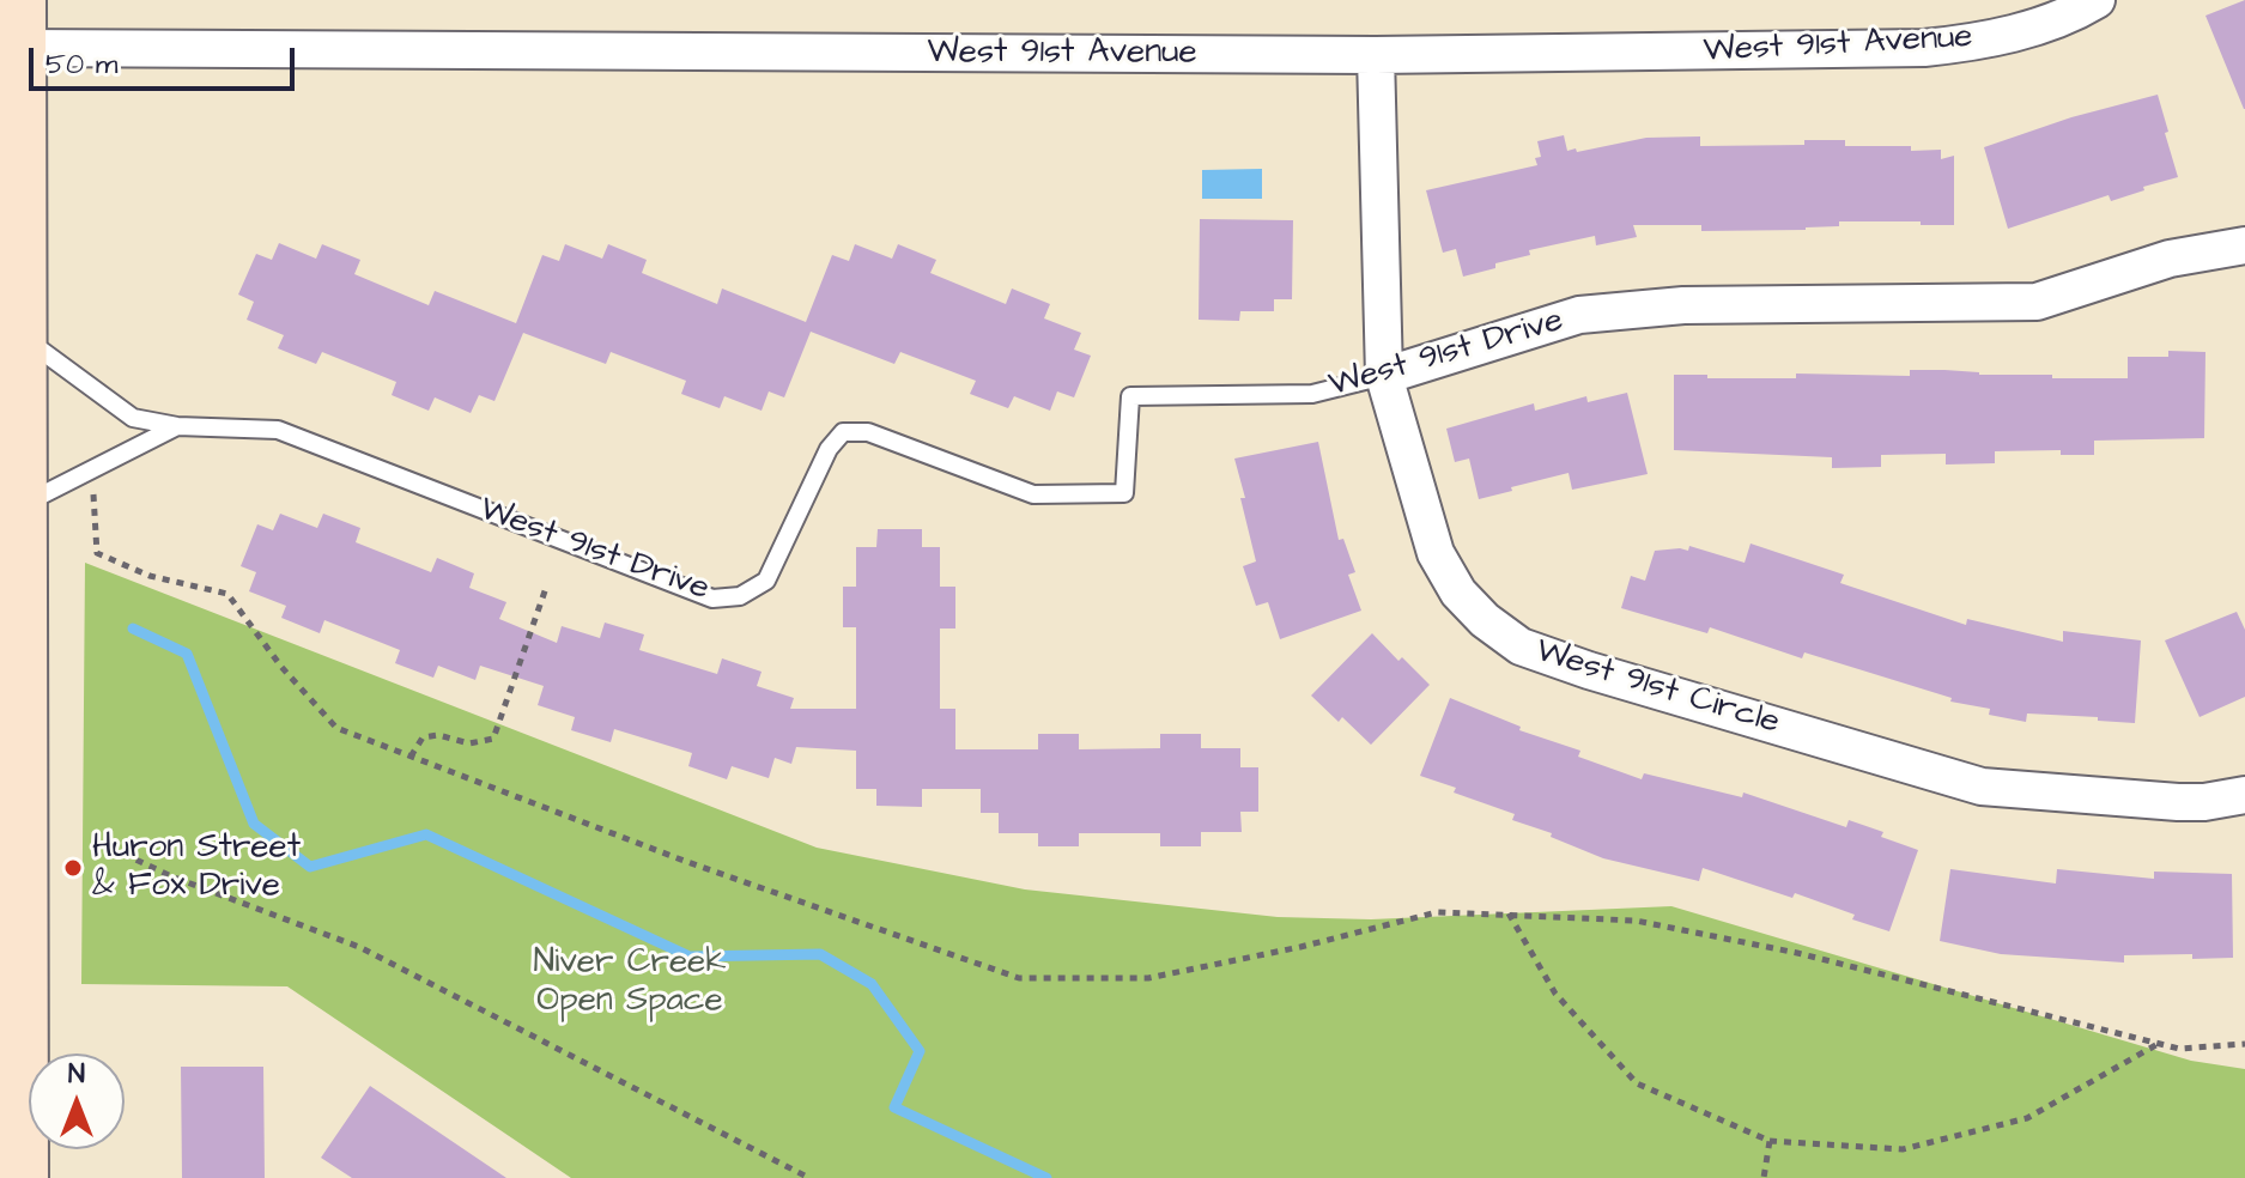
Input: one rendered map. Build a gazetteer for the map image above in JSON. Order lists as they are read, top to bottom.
{
  "streets": {
    "street": ["West 91st Avenue", "West 91st Drive", "West 91st Circle"]
  },
  "crossings": [
    ["West 91st Avenue", "West 91st Circle"],
    ["West 91st Drive", "West 91st Circle"]
  ],
  "parks": ["Niver Creek Open Space"],
  "places": ["Huron Street & Fox Drive"],
  "scale_bar": "50 m",
  "north": "top"
}
